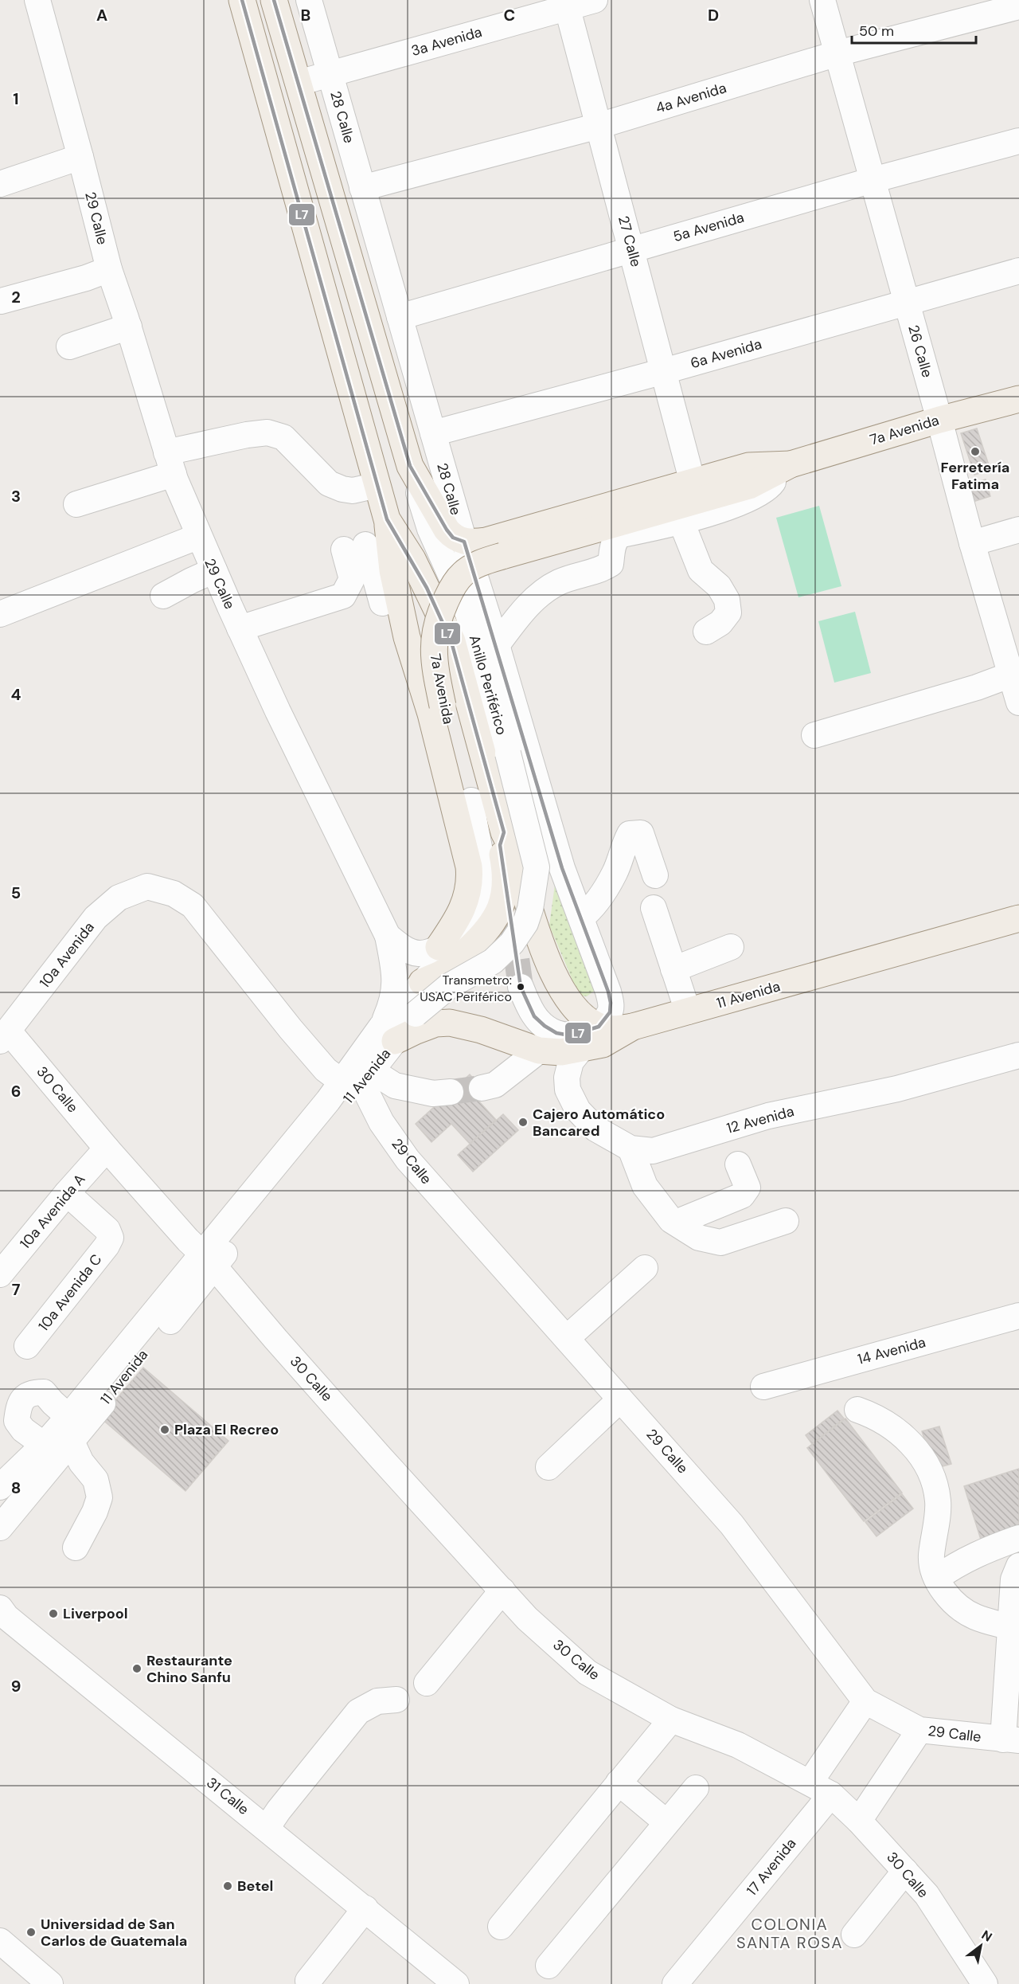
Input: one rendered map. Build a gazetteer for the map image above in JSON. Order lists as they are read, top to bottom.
{
  "streets": {
    "main road": ["7a Avenida", "Anillo Periférico", "11 Avenida"],
    "street": [
      "3a Avenida",
      "4a Avenida",
      "28 Calle",
      "29 Calle",
      "5a Avenida",
      "27 Calle",
      "26 Calle",
      "6a Avenida",
      "10a Avenida",
      "30 Calle",
      "12 Avenida",
      "10a Avenida A",
      "10a Avenida C",
      "14 Avenida",
      "31 Calle",
      "17 Avenida"
    ]
  },
  "crossings": [
    ["3a Avenida", "28 Calle"],
    ["3a Avenida", "27 Calle"],
    ["3a Avenida", "Anillo Periférico"],
    ["4a Avenida", "28 Calle"],
    ["4a Avenida", "27 Calle"],
    ["4a Avenida", "26 Calle"],
    ["28 Calle", "5a Avenida"],
    ["28 Calle", "6a Avenida"],
    ["28 Calle", "7a Avenida"],
    ["28 Calle", "Anillo Periférico"],
    ["29 Calle", "7a Avenida"],
    ["29 Calle", "10a Avenida"],
    ["29 Calle", "11 Avenida"],
    ["29 Calle", "17 Avenida"],
    ["5a Avenida", "27 Calle"],
    ["5a Avenida", "26 Calle"],
    ["27 Calle", "6a Avenida"],
    ["27 Calle", "7a Avenida"],
    ["26 Calle", "6a Avenida"],
    ["26 Calle", "7a Avenida"],
    ["7a Avenida", "11 Avenida"],
    ["Anillo Periférico", "11 Avenida"],
    ["10a Avenida", "30 Calle"],
    ["11 Avenida", "30 Calle"],
    ["11 Avenida", "12 Avenida"],
    ["30 Calle", "10a Avenida A"],
    ["30 Calle", "17 Avenida"],
    ["10a Avenida A", "10a Avenida C"]
  ],
  "districts": ["COLONIA SANTA ROSA"],
  "places": [
    "Ferretería Fatima",
    "Transmetro: USAC Periférico",
    "Cajero Automático Bancared",
    "Plaza El Recreo",
    "Liverpool",
    "Restaurante Chino Sanfu",
    "Betel",
    "Universidad de San Carlos de Guatemala"
  ],
  "lines": ["transit line L7"],
  "scale_bar": "50 m",
  "north": "top right",
  "grid": {
    "columns": [
      "A",
      "B",
      "C",
      "D"
    ],
    "rows": [
      "1",
      "2",
      "3",
      "4",
      "5",
      "6",
      "7",
      "8",
      "9"
    ]
  }
}
